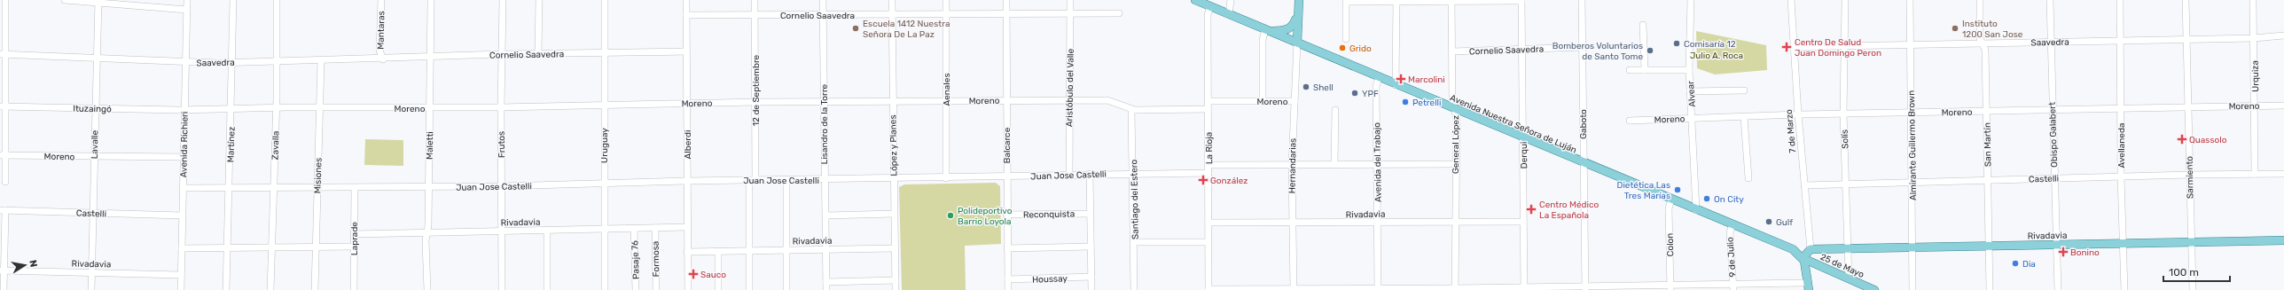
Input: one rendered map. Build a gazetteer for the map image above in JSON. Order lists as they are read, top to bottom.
{
  "streets": {
    "main road": ["Avenida Nuestra Señora de Luján", "Rivadavia", "25 de Mayo"],
    "street": [
      "Cornelio Saavedra",
      "Mantaras",
      "Saavedra",
      "Urquiza",
      "Aristóbulo del Valle",
      "Aenales",
      "12 de Septiembre",
      "Alvear",
      "Moreno",
      "Ituzaingó",
      "Lisandro de la Torre",
      "Gaboto",
      "7 de Marzo",
      "Obispo Galabert",
      "Solís",
      "Lavalle",
      "Avenida Richieri",
      "Martínez",
      "Frutos",
      "Alberdi",
      "General López",
      "San Martín",
      "Zavalla",
      "Maletti",
      "Uruguay",
      "López y Planes",
      "Balcarce",
      "Almirante Guillermo Brown",
      "Avellaneda",
      "La Rioja",
      "Derqui",
      "Avenida del Trabajo",
      "Hernandarias",
      "Juan Jose Castelli",
      "Misiones",
      "Sarmiento",
      "Castelli",
      "Santiago del Estero",
      "Reconquista",
      "Laprade",
      "Colon",
      "9 de Julio",
      "Formosa",
      "Pasaje 76",
      "Houssay"
    ]
  },
  "crossings": [
    ["Cornelio Saavedra", "Saavedra"],
    ["Cornelio Saavedra", "Aristóbulo del Valle"],
    ["Cornelio Saavedra", "Aenales"],
    ["Cornelio Saavedra", "12 de Septiembre"],
    ["Cornelio Saavedra", "Lisandro de la Torre"],
    ["Cornelio Saavedra", "Gaboto"],
    ["Cornelio Saavedra", "Frutos"],
    ["Cornelio Saavedra", "Alberdi"],
    ["Cornelio Saavedra", "General López"],
    ["Cornelio Saavedra", "Maletti"],
    ["Cornelio Saavedra", "Uruguay"],
    ["Cornelio Saavedra", "López y Planes"],
    ["Cornelio Saavedra", "Balcarce"],
    ["Cornelio Saavedra", "Derqui"],
    ["Mantaras", "Saavedra"],
    ["Saavedra", "Urquiza"],
    ["Saavedra", "7 de Marzo"],
    ["Saavedra", "Obispo Galabert"],
    ["Saavedra", "Solís"],
    ["Saavedra", "Lavalle"],
    ["Saavedra", "Avenida Richieri"],
    ["Saavedra", "Martínez"],
    ["Saavedra", "San Martín"],
    ["Saavedra", "Zavalla"],
    ["Saavedra", "Maletti"],
    ["Saavedra", "Almirante Guillermo Brown"],
    ["Saavedra", "Avellaneda"],
    ["Saavedra", "Misiones"],
    ["Saavedra", "Sarmiento"],
    ["Urquiza", "Moreno"],
    ["Urquiza", "Castelli"],
    ["Aristóbulo del Valle", "Moreno"],
    ["Aristóbulo del Valle", "Juan Jose Castelli"],
    ["Aenales", "Moreno"],
    ["Aenales", "Juan Jose Castelli"],
    ["12 de Septiembre", "Moreno"],
    ["12 de Septiembre", "Juan Jose Castelli"],
    ["12 de Septiembre", "Rivadavia"],
    ["Alvear", "Moreno"],
    ["Alvear", "Avenida Nuestra Señora de Luján"],
    ["Moreno", "Ituzaingó"],
    ["Moreno", "Lisandro de la Torre"],
    ["Moreno", "7 de Marzo"],
    ["Moreno", "Obispo Galabert"],
    ["Moreno", "Solís"],
    ["Moreno", "Lavalle"],
    ["Moreno", "Avenida Richieri"],
    ["Moreno", "Martínez"],
    ["Moreno", "Frutos"],
    ["Moreno", "Alberdi"],
    ["Moreno", "San Martín"],
    ["Moreno", "Zavalla"],
    ["Moreno", "Maletti"],
    ["Moreno", "Uruguay"],
    ["Moreno", "López y Planes"],
    ["Moreno", "Balcarce"],
    ["Moreno", "Almirante Guillermo Brown"],
    ["Moreno", "Avellaneda"],
    ["Moreno", "La Rioja"],
    ["Moreno", "Hernandarias"],
    ["Moreno", "Misiones"],
    ["Moreno", "Sarmiento"],
    ["Moreno", "Santiago del Estero"],
    ["Ituzaingó", "Lavalle"],
    ["Ituzaingó", "Avenida Richieri"],
    ["Avenida Nuestra Señora de Luján", "Gaboto"],
    ["Avenida Nuestra Señora de Luján", "General López"],
    ["Avenida Nuestra Señora de Luján", "La Rioja"],
    ["Avenida Nuestra Señora de Luján", "Derqui"],
    ["Avenida Nuestra Señora de Luján", "Avenida del Trabajo"],
    ["Avenida Nuestra Señora de Luján", "Hernandarias"],
    ["Avenida Nuestra Señora de Luján", "Colon"],
    ["Avenida Nuestra Señora de Luján", "9 de Julio"],
    ["Avenida Nuestra Señora de Luján", "25 de Mayo"],
    ["Lisandro de la Torre", "Juan Jose Castelli"],
    ["Lisandro de la Torre", "Rivadavia"],
    ["7 de Marzo", "Castelli"],
    ["7 de Marzo", "Rivadavia"],
    ["Obispo Galabert", "Castelli"],
    ["Obispo Galabert", "Rivadavia"],
    ["Solís", "Castelli"],
    ["Solís", "Rivadavia"],
    ["Solís", "25 de Mayo"],
    ["Lavalle", "Castelli"],
    ["Lavalle", "Rivadavia"],
    ["Avenida Richieri", "Castelli"],
    ["Avenida Richieri", "Rivadavia"],
    ["Frutos", "Juan Jose Castelli"],
    ["Frutos", "Rivadavia"],
    ["Alberdi", "Juan Jose Castelli"],
    ["Alberdi", "Rivadavia"],
    ["General López", "Rivadavia"],
    ["San Martín", "Castelli"],
    ["San Martín", "Rivadavia"],
    ["Maletti", "Juan Jose Castelli"],
    ["Maletti", "Rivadavia"],
    ["Uruguay", "Juan Jose Castelli"],
    ["Uruguay", "Rivadavia"],
    ["López y Planes", "Juan Jose Castelli"],
    ["López y Planes", "Rivadavia"],
    ["Balcarce", "Juan Jose Castelli"],
    ["Balcarce", "Reconquista"],
    ["Balcarce", "Houssay"],
    ["Almirante Guillermo Brown", "Castelli"],
    ["Almirante Guillermo Brown", "Rivadavia"],
    ["Avellaneda", "Castelli"],
    ["Avellaneda", "Rivadavia"],
    ["La Rioja", "Juan Jose Castelli"],
    ["La Rioja", "Rivadavia"],
    ["Derqui", "Rivadavia"],
    ["Avenida del Trabajo", "Rivadavia"],
    ["Hernandarias", "Rivadavia"],
    ["Juan Jose Castelli", "Santiago del Estero"],
    ["Juan Jose Castelli", "Laprade"],
    ["Sarmiento", "Castelli"],
    ["Sarmiento", "Rivadavia"],
    ["Rivadavia", "Laprade"],
    ["Rivadavia", "Formosa"],
    ["Rivadavia", "Pasaje 76"]
  ],
  "parks": ["Julio A. Roca"],
  "places": {
    "other": [
      "Escuela 1412 Nuestra Señora De La Paz",
      "Instituto 1200 San Jose",
      "Comisaría 12",
      "Grido",
      "Bomberos Voluntarios de Santo Tome",
      "Shell",
      "YPF",
      "Petrelli",
      "Dietética Las Tres Marías",
      "On City",
      "Polideportivo Barrio Loyola",
      "Gulf",
      "Dia"
    ],
    "health": [
      "Centro De Salud Juan Domingo Peron",
      "Marcolini",
      "Quassolo",
      "González",
      "Centro Médico La Española",
      "Bonino",
      "Sauco"
    ]
  },
  "scale_bar": "100 m",
  "north": "right"
}
